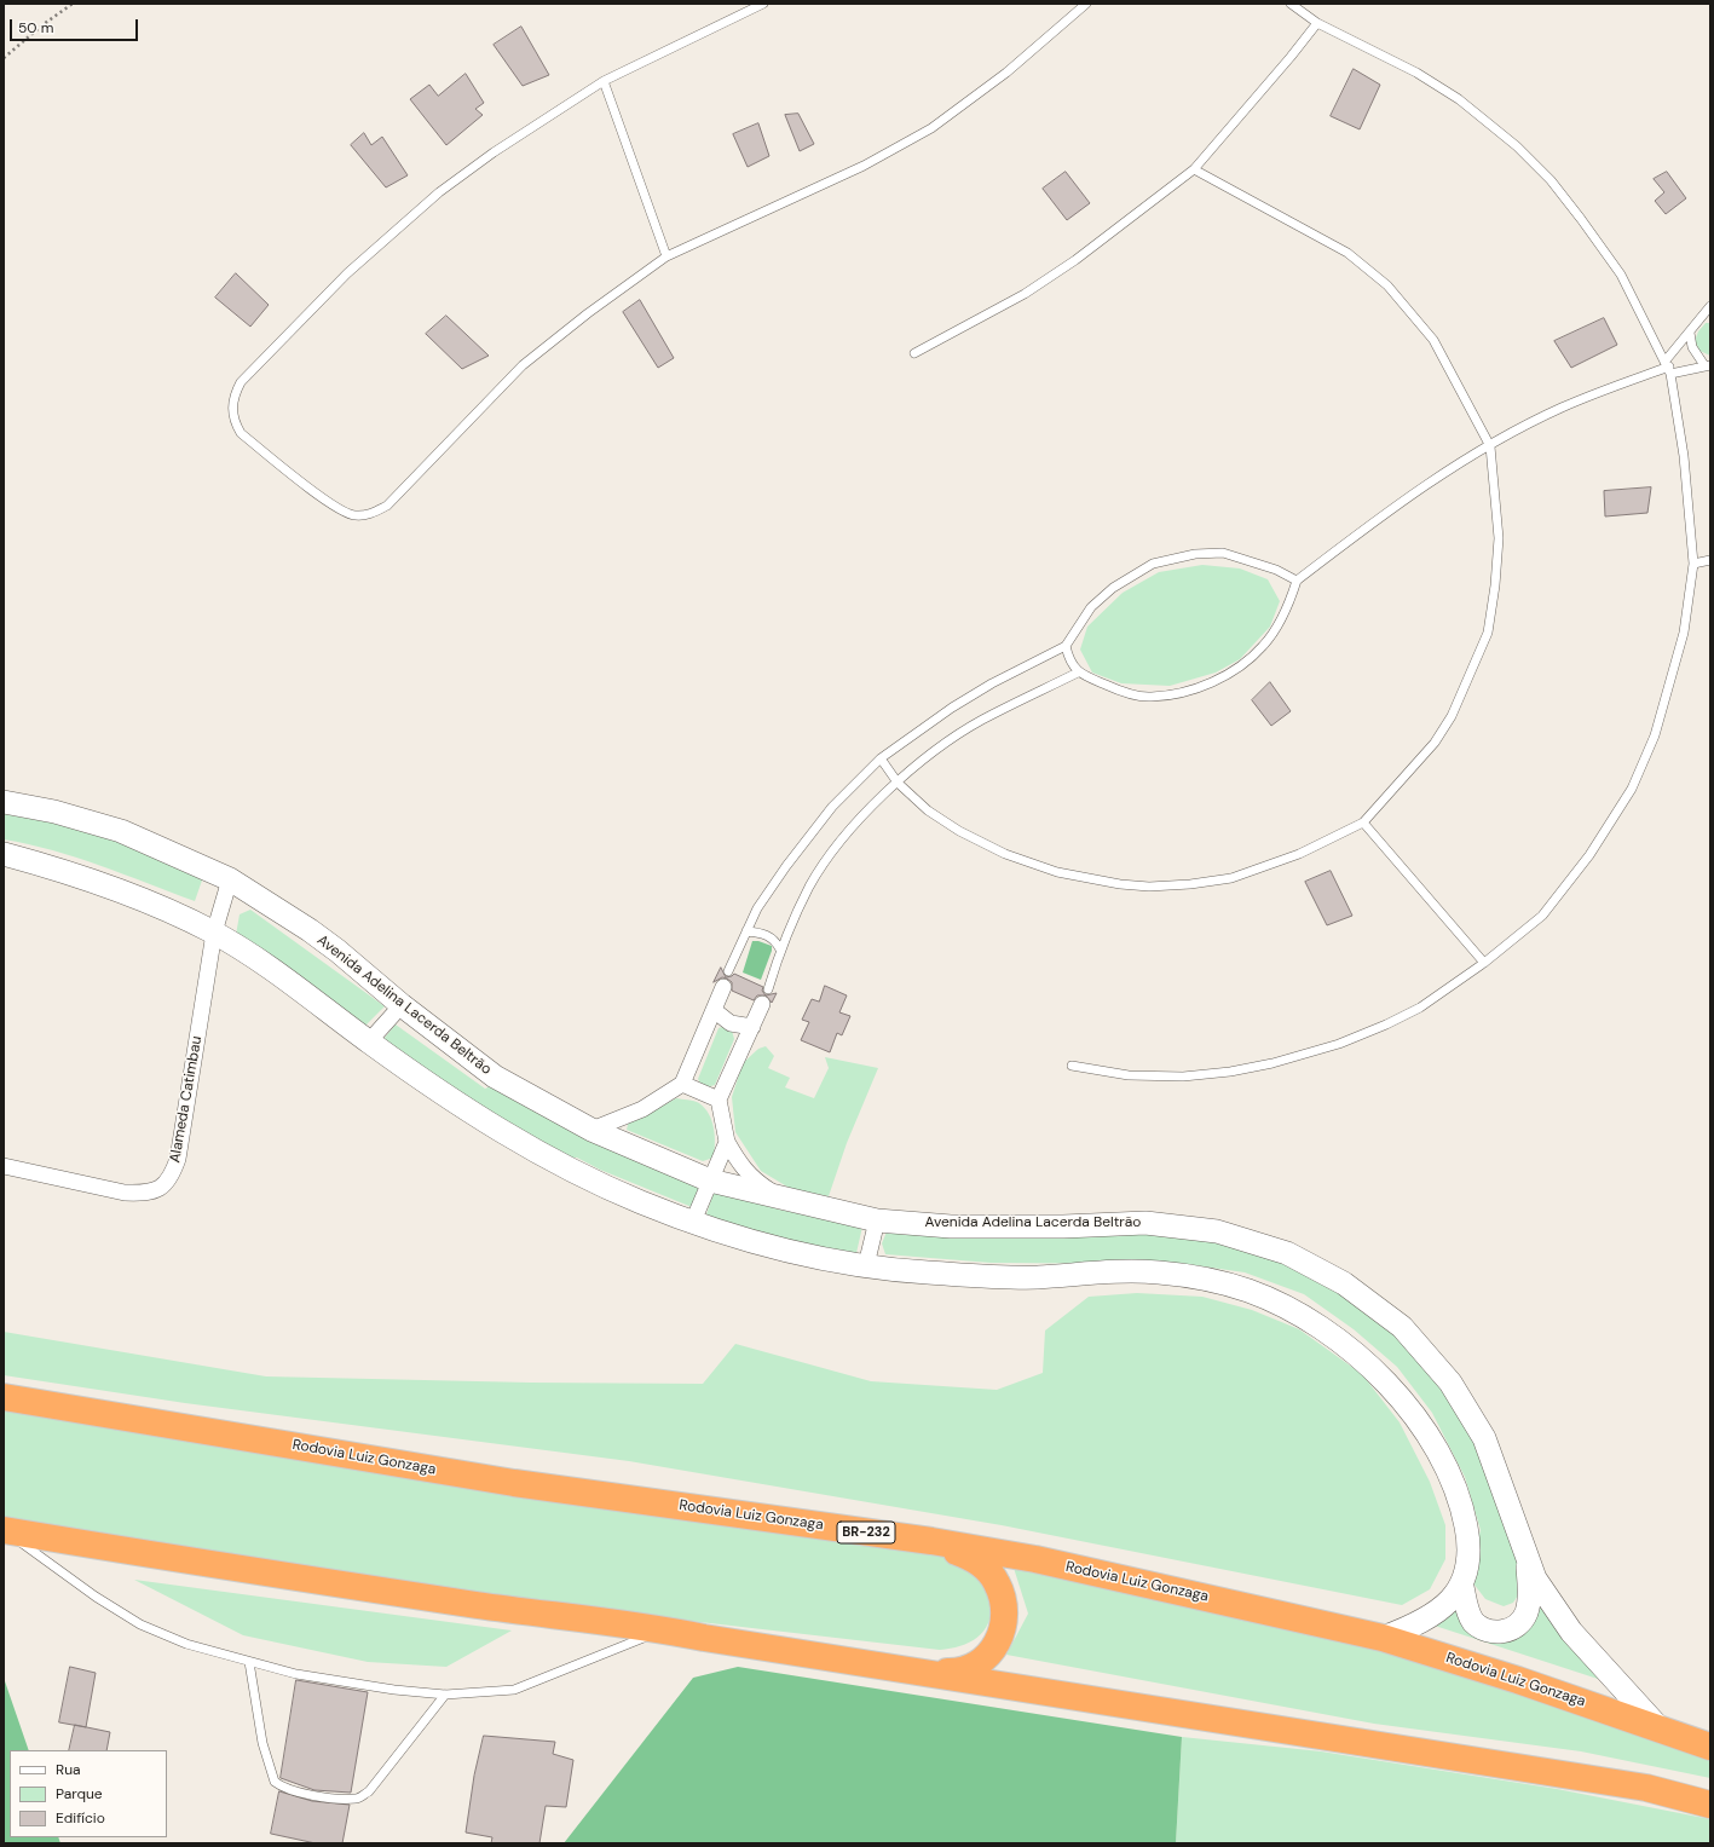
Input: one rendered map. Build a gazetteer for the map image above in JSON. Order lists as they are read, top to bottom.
{
  "streets": {
    "highway": ["Rodovia Luiz Gonzaga", "BR-232"],
    "main road": ["Avenida Adelina Lacerda Beltrão"],
    "street": ["Alameda Catimbau"]
  },
  "crossings": [
    ["Avenida Adelina Lacerda Beltrão", "Rodovia Luiz Gonzaga"]
  ],
  "legend": ["Rua", "Parque", "Edifício"],
  "scale_bar": "50 m"
}
